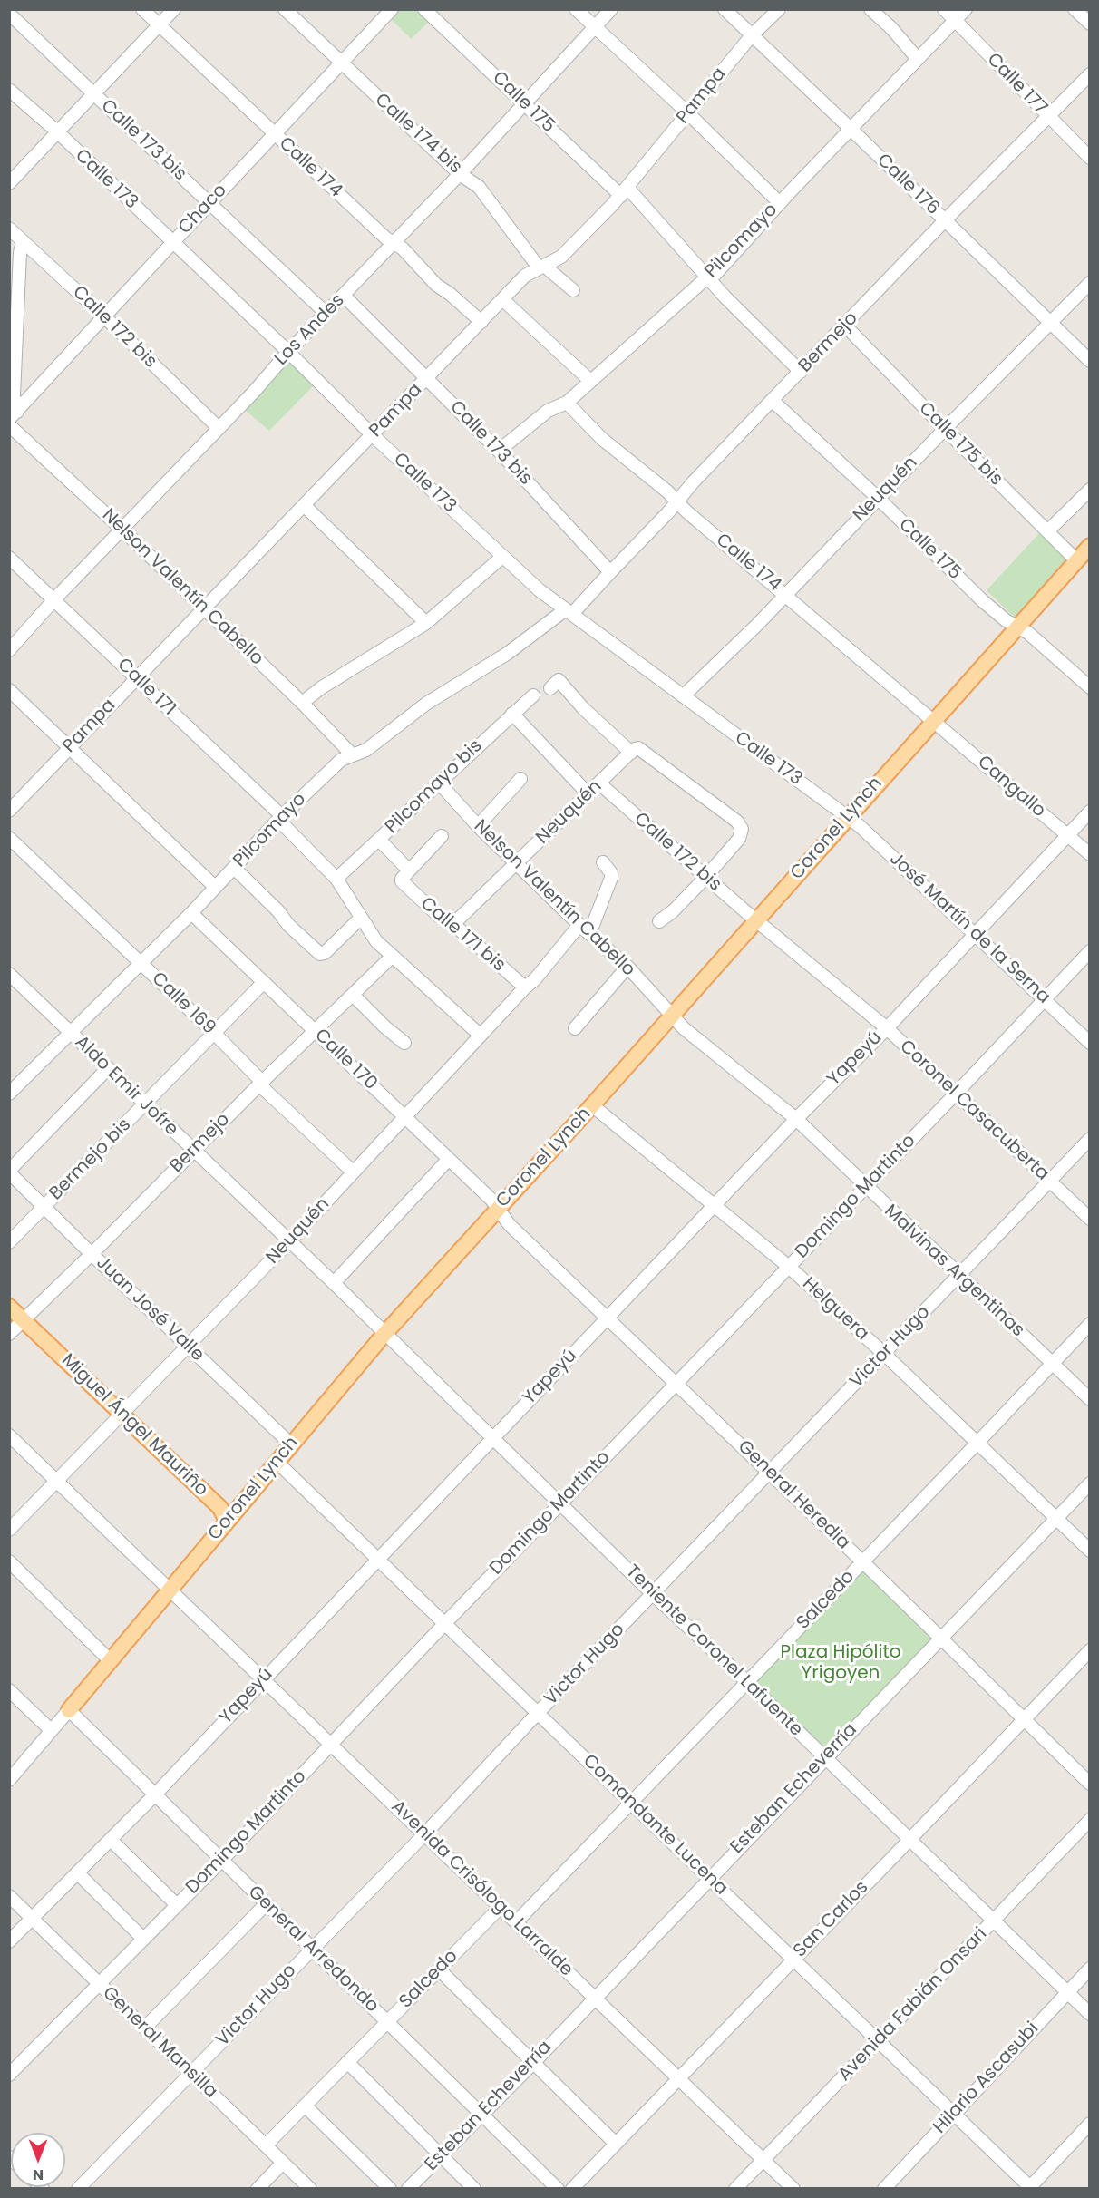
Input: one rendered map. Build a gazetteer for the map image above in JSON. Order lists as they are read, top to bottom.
{
  "streets": {
    "main road": ["Coronel Lynch", "Miguel Ángel Mauriño"],
    "street": [
      "Calle 177",
      "Pampa",
      "Calle 175",
      "Calle 174 bis",
      "Calle 173 bis",
      "Calle 174",
      "Calle 173",
      "Calle 176",
      "Chaco",
      "Pilcomayo",
      "Calle 172 bis",
      "Los Andes",
      "Bermejo",
      "Calle 175 bis",
      "Neuquén",
      "Nelson Valentín Cabello",
      "Calle 171",
      "Pilcomayo bis",
      "Cangallo",
      "José Martín de la Serna",
      "Calle 171 bis",
      "Calle 169",
      "Yapeyú",
      "Calle 170",
      "Aldo Emir Jofre",
      "Coronel Casacuberta",
      "Bermejo bis",
      "Domingo Martinto",
      "Malvinas Argentinas",
      "Juan José Valle",
      "Helguera",
      "Victor Hugo",
      "General Heredia",
      "Salcedo",
      "Teniente Coronel Lafuente",
      "Esteban Echeverría",
      "Comandante Lucena",
      "Avenida Crisólogo Larralde",
      "San Carlos",
      "General Arredondo",
      "Avenida Fabián Onsari",
      "General Mansilla",
      "Hilario Ascasubi"
    ]
  },
  "crossings": [
    ["Calle 177", "Pilcomayo"],
    ["Calle 177", "Bermejo"],
    ["Pampa", "Calle 175"],
    ["Pampa", "Calle 174 bis"],
    ["Pampa", "Calle 173 bis"],
    ["Pampa", "Calle 174"],
    ["Pampa", "Calle 173"],
    ["Pampa", "Calle 176"],
    ["Pampa", "Nelson Valentín Cabello"],
    ["Pampa", "Calle 171"],
    ["Calle 175", "Pilcomayo"],
    ["Calle 175", "Los Andes"],
    ["Calle 175", "Bermejo"],
    ["Calle 175", "Neuquén"],
    ["Calle 175", "Coronel Lynch"],
    ["Calle 174 bis", "Chaco"],
    ["Calle 174 bis", "Los Andes"],
    ["Calle 173 bis", "Chaco"],
    ["Calle 173 bis", "Pilcomayo"],
    ["Calle 173 bis", "Los Andes"],
    ["Calle 173 bis", "Bermejo"],
    ["Calle 174", "Chaco"],
    ["Calle 174", "Pilcomayo"],
    ["Calle 174", "Los Andes"],
    ["Calle 174", "Bermejo"],
    ["Calle 174", "Neuquén"],
    ["Calle 174", "Cangallo"],
    ["Calle 174", "Coronel Lynch"],
    ["Calle 173", "Chaco"],
    ["Calle 173", "Pilcomayo"],
    ["Calle 173", "Los Andes"],
    ["Calle 173", "Bermejo"],
    ["Calle 173", "Neuquén"],
    ["Calle 173", "Coronel Lynch"],
    ["Calle 173", "José Martín de la Serna"],
    ["Calle 176", "Pilcomayo"],
    ["Calle 176", "Bermejo"],
    ["Calle 176", "Neuquén"],
    ["Chaco", "Calle 172 bis"],
    ["Chaco", "Nelson Valentín Cabello"],
    ["Pilcomayo", "Bermejo"],
    ["Pilcomayo", "Nelson Valentín Cabello"],
    ["Pilcomayo", "Calle 171"],
    ["Pilcomayo", "Calle 169"],
    ["Pilcomayo", "Calle 170"],
    ["Pilcomayo", "Aldo Emir Jofre"],
    ["Calle 172 bis", "Los Andes"],
    ["Calle 172 bis", "Neuquén"],
    ["Calle 172 bis", "Coronel Lynch"],
    ["Calle 172 bis", "Coronel Casacuberta"],
    ["Los Andes", "Nelson Valentín Cabello"],
    ["Los Andes", "Calle 171"],
    ["Bermejo", "Calle 175 bis"],
    ["Bermejo", "Calle 171"],
    ["Bermejo", "Calle 169"],
    ["Bermejo", "Calle 170"],
    ["Bermejo", "Aldo Emir Jofre"],
    ["Bermejo", "Juan José Valle"],
    ["Bermejo", "Miguel Ángel Mauriño"],
    ["Calle 175 bis", "Neuquén"],
    ["Calle 175 bis", "Coronel Lynch"],
    ["Neuquén", "Nelson Valentín Cabello"],
    ["Neuquén", "Calle 171"],
    ["Neuquén", "Calle 171 bis"],
    ["Neuquén", "Calle 169"],
    ["Neuquén", "Calle 170"],
    ["Neuquén", "Aldo Emir Jofre"],
    ["Neuquén", "Juan José Valle"],
    ["Neuquén", "Miguel Ángel Mauriño"],
    ["Neuquén", "Avenida Crisólogo Larralde"],
    ["Nelson Valentín Cabello", "Pilcomayo bis"],
    ["Nelson Valentín Cabello", "Coronel Lynch"],
    ["Nelson Valentín Cabello", "Malvinas Argentinas"],
    ["Calle 171", "Pilcomayo bis"],
    ["Cangallo", "Coronel Lynch"],
    ["Cangallo", "Yapeyú"],
    ["Coronel Lynch", "José Martín de la Serna"],
    ["Coronel Lynch", "Calle 170"],
    ["Coronel Lynch", "Aldo Emir Jofre"],
    ["Coronel Lynch", "Coronel Casacuberta"],
    ["Coronel Lynch", "Malvinas Argentinas"],
    ["Coronel Lynch", "Juan José Valle"],
    ["Coronel Lynch", "Helguera"],
    ["Coronel Lynch", "Miguel Ángel Mauriño"],
    ["Coronel Lynch", "General Heredia"],
    ["Coronel Lynch", "Teniente Coronel Lafuente"],
    ["Coronel Lynch", "Comandante Lucena"],
    ["Coronel Lynch", "Avenida Crisólogo Larralde"],
    ["Coronel Lynch", "General Arredondo"],
    ["José Martín de la Serna", "Yapeyú"],
    ["José Martín de la Serna", "Domingo Martinto"],
    ["Calle 169", "Bermejo bis"],
    ["Yapeyú", "Coronel Casacuberta"],
    ["Yapeyú", "Malvinas Argentinas"],
    ["Yapeyú", "Helguera"],
    ["Yapeyú", "General Heredia"],
    ["Yapeyú", "Teniente Coronel Lafuente"],
    ["Yapeyú", "Comandante Lucena"],
    ["Yapeyú", "Avenida Crisólogo Larralde"],
    ["Yapeyú", "General Arredondo"],
    ["Yapeyú", "General Mansilla"],
    ["Calle 170", "Bermejo bis"],
    ["Calle 170", "General Heredia"],
    ["Aldo Emir Jofre", "Bermejo bis"],
    ["Aldo Emir Jofre", "Teniente Coronel Lafuente"],
    ["Coronel Casacuberta", "Domingo Martinto"],
    ["Coronel Casacuberta", "Victor Hugo"],
    ["Bermejo bis", "Juan José Valle"],
    ["Domingo Martinto", "Malvinas Argentinas"],
    ["Domingo Martinto", "Helguera"],
    ["Domingo Martinto", "General Heredia"],
    ["Domingo Martinto", "Teniente Coronel Lafuente"],
    ["Domingo Martinto", "Comandante Lucena"],
    ["Domingo Martinto", "Avenida Crisólogo Larralde"],
    ["Domingo Martinto", "General Arredondo"],
    ["Domingo Martinto", "General Mansilla"],
    ["Malvinas Argentinas", "Victor Hugo"],
    ["Malvinas Argentinas", "Salcedo"],
    ["Helguera", "Victor Hugo"],
    ["Helguera", "Salcedo"],
    ["Helguera", "Esteban Echeverría"],
    ["Victor Hugo", "General Heredia"],
    ["Victor Hugo", "Teniente Coronel Lafuente"],
    ["Victor Hugo", "Comandante Lucena"],
    ["Victor Hugo", "Avenida Crisólogo Larralde"],
    ["Victor Hugo", "General Arredondo"],
    ["Victor Hugo", "General Mansilla"],
    ["General Heredia", "Salcedo"],
    ["General Heredia", "Esteban Echeverría"],
    ["General Heredia", "San Carlos"],
    ["Salcedo", "Teniente Coronel Lafuente"],
    ["Salcedo", "Comandante Lucena"],
    ["Salcedo", "Avenida Crisólogo Larralde"],
    ["Salcedo", "General Arredondo"],
    ["Salcedo", "General Mansilla"],
    ["Teniente Coronel Lafuente", "Esteban Echeverría"],
    ["Teniente Coronel Lafuente", "San Carlos"],
    ["Teniente Coronel Lafuente", "Avenida Fabián Onsari"],
    ["Teniente Coronel Lafuente", "Hilario Ascasubi"],
    ["Esteban Echeverría", "Comandante Lucena"],
    ["Esteban Echeverría", "Avenida Crisólogo Larralde"],
    ["Esteban Echeverría", "General Arredondo"],
    ["Comandante Lucena", "San Carlos"],
    ["Comandante Lucena", "Avenida Fabián Onsari"],
    ["Comandante Lucena", "Hilario Ascasubi"],
    ["Avenida Crisólogo Larralde", "San Carlos"],
    ["Avenida Crisólogo Larralde", "Avenida Fabián Onsari"]
  ],
  "parks": ["Plaza Hipólito Yrigoyen"],
  "north": "bottom"
}
